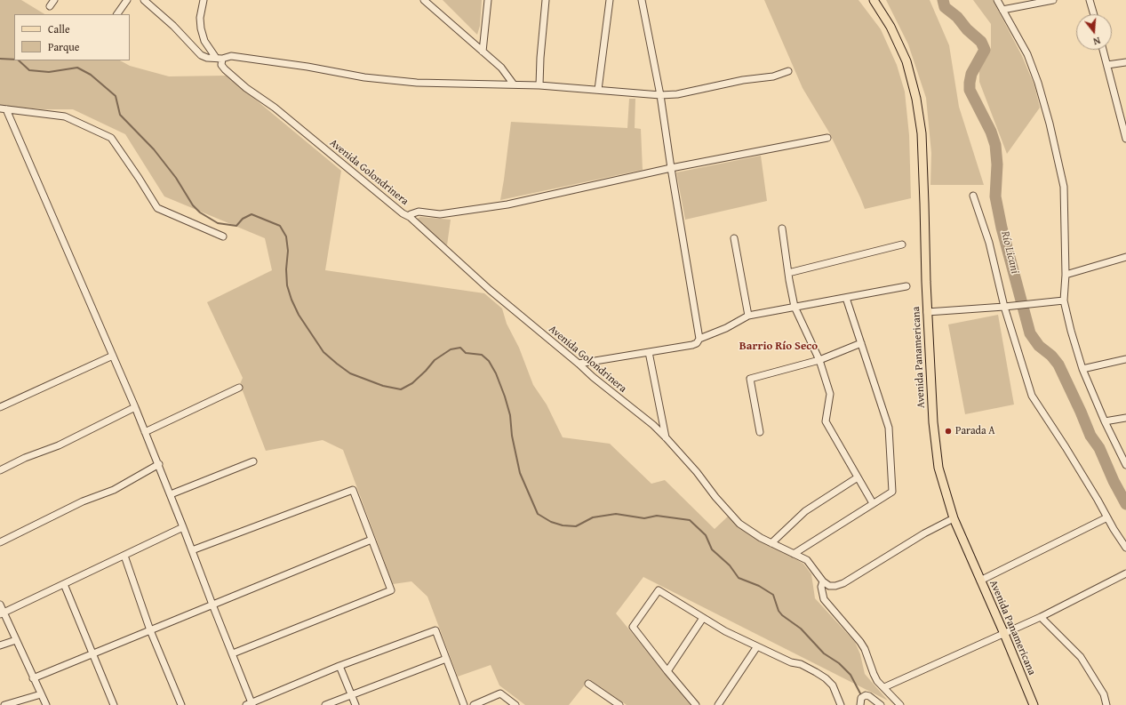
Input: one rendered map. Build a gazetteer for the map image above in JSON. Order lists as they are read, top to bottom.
{
  "streets": {
    "main road": ["Avenida Panamericana"],
    "street": ["Avenida Golondrinera"]
  },
  "districts": ["Barrio Río Seco"],
  "water": ["Río Licani"],
  "places": ["Parada A"],
  "legend": ["Calle", "Parque"],
  "north": "bottom"
}
